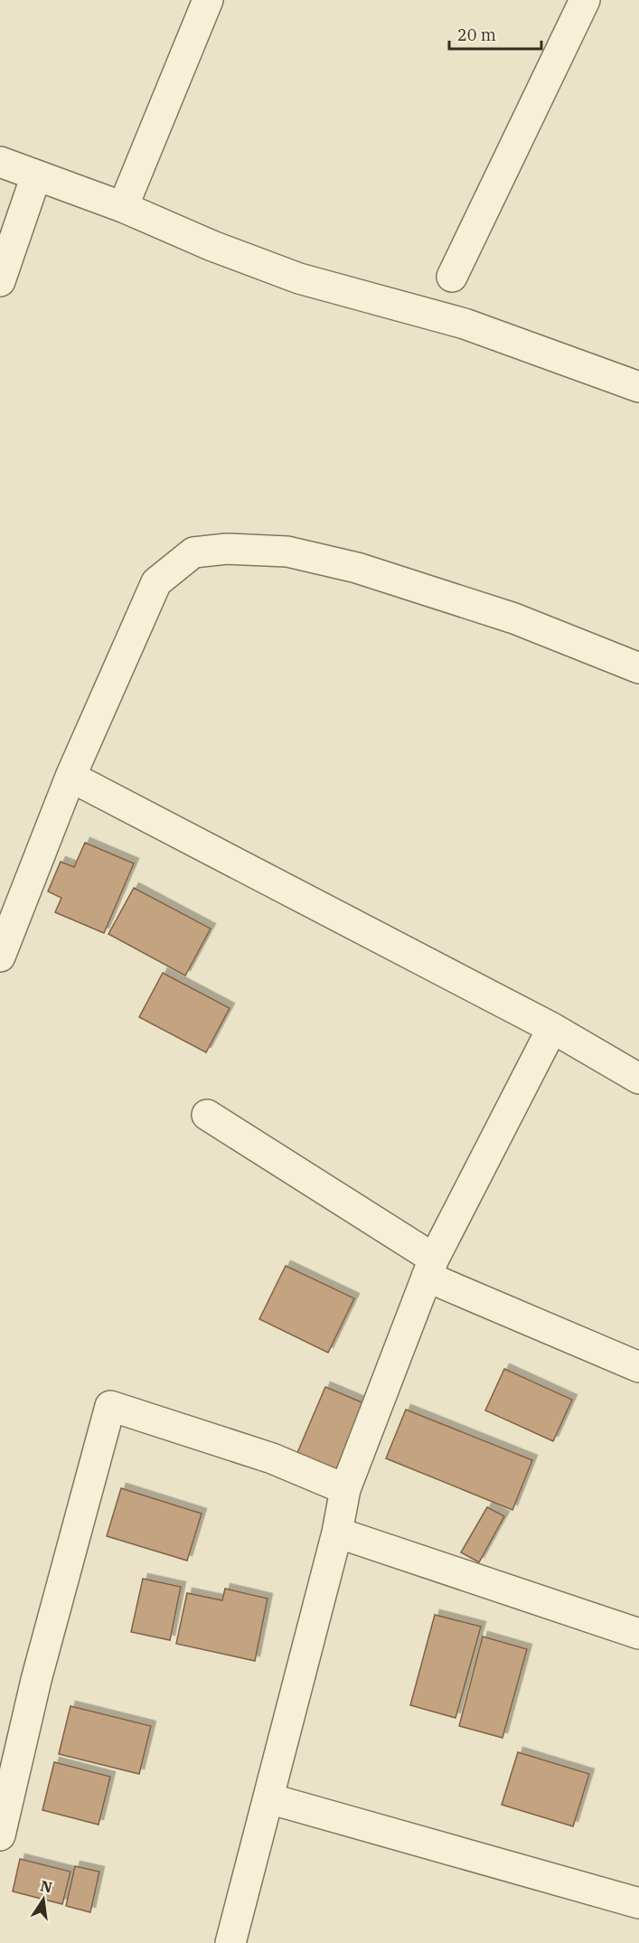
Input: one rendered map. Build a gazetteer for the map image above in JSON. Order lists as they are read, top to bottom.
{
  "scale_bar": "20 m",
  "north": "top"
}
